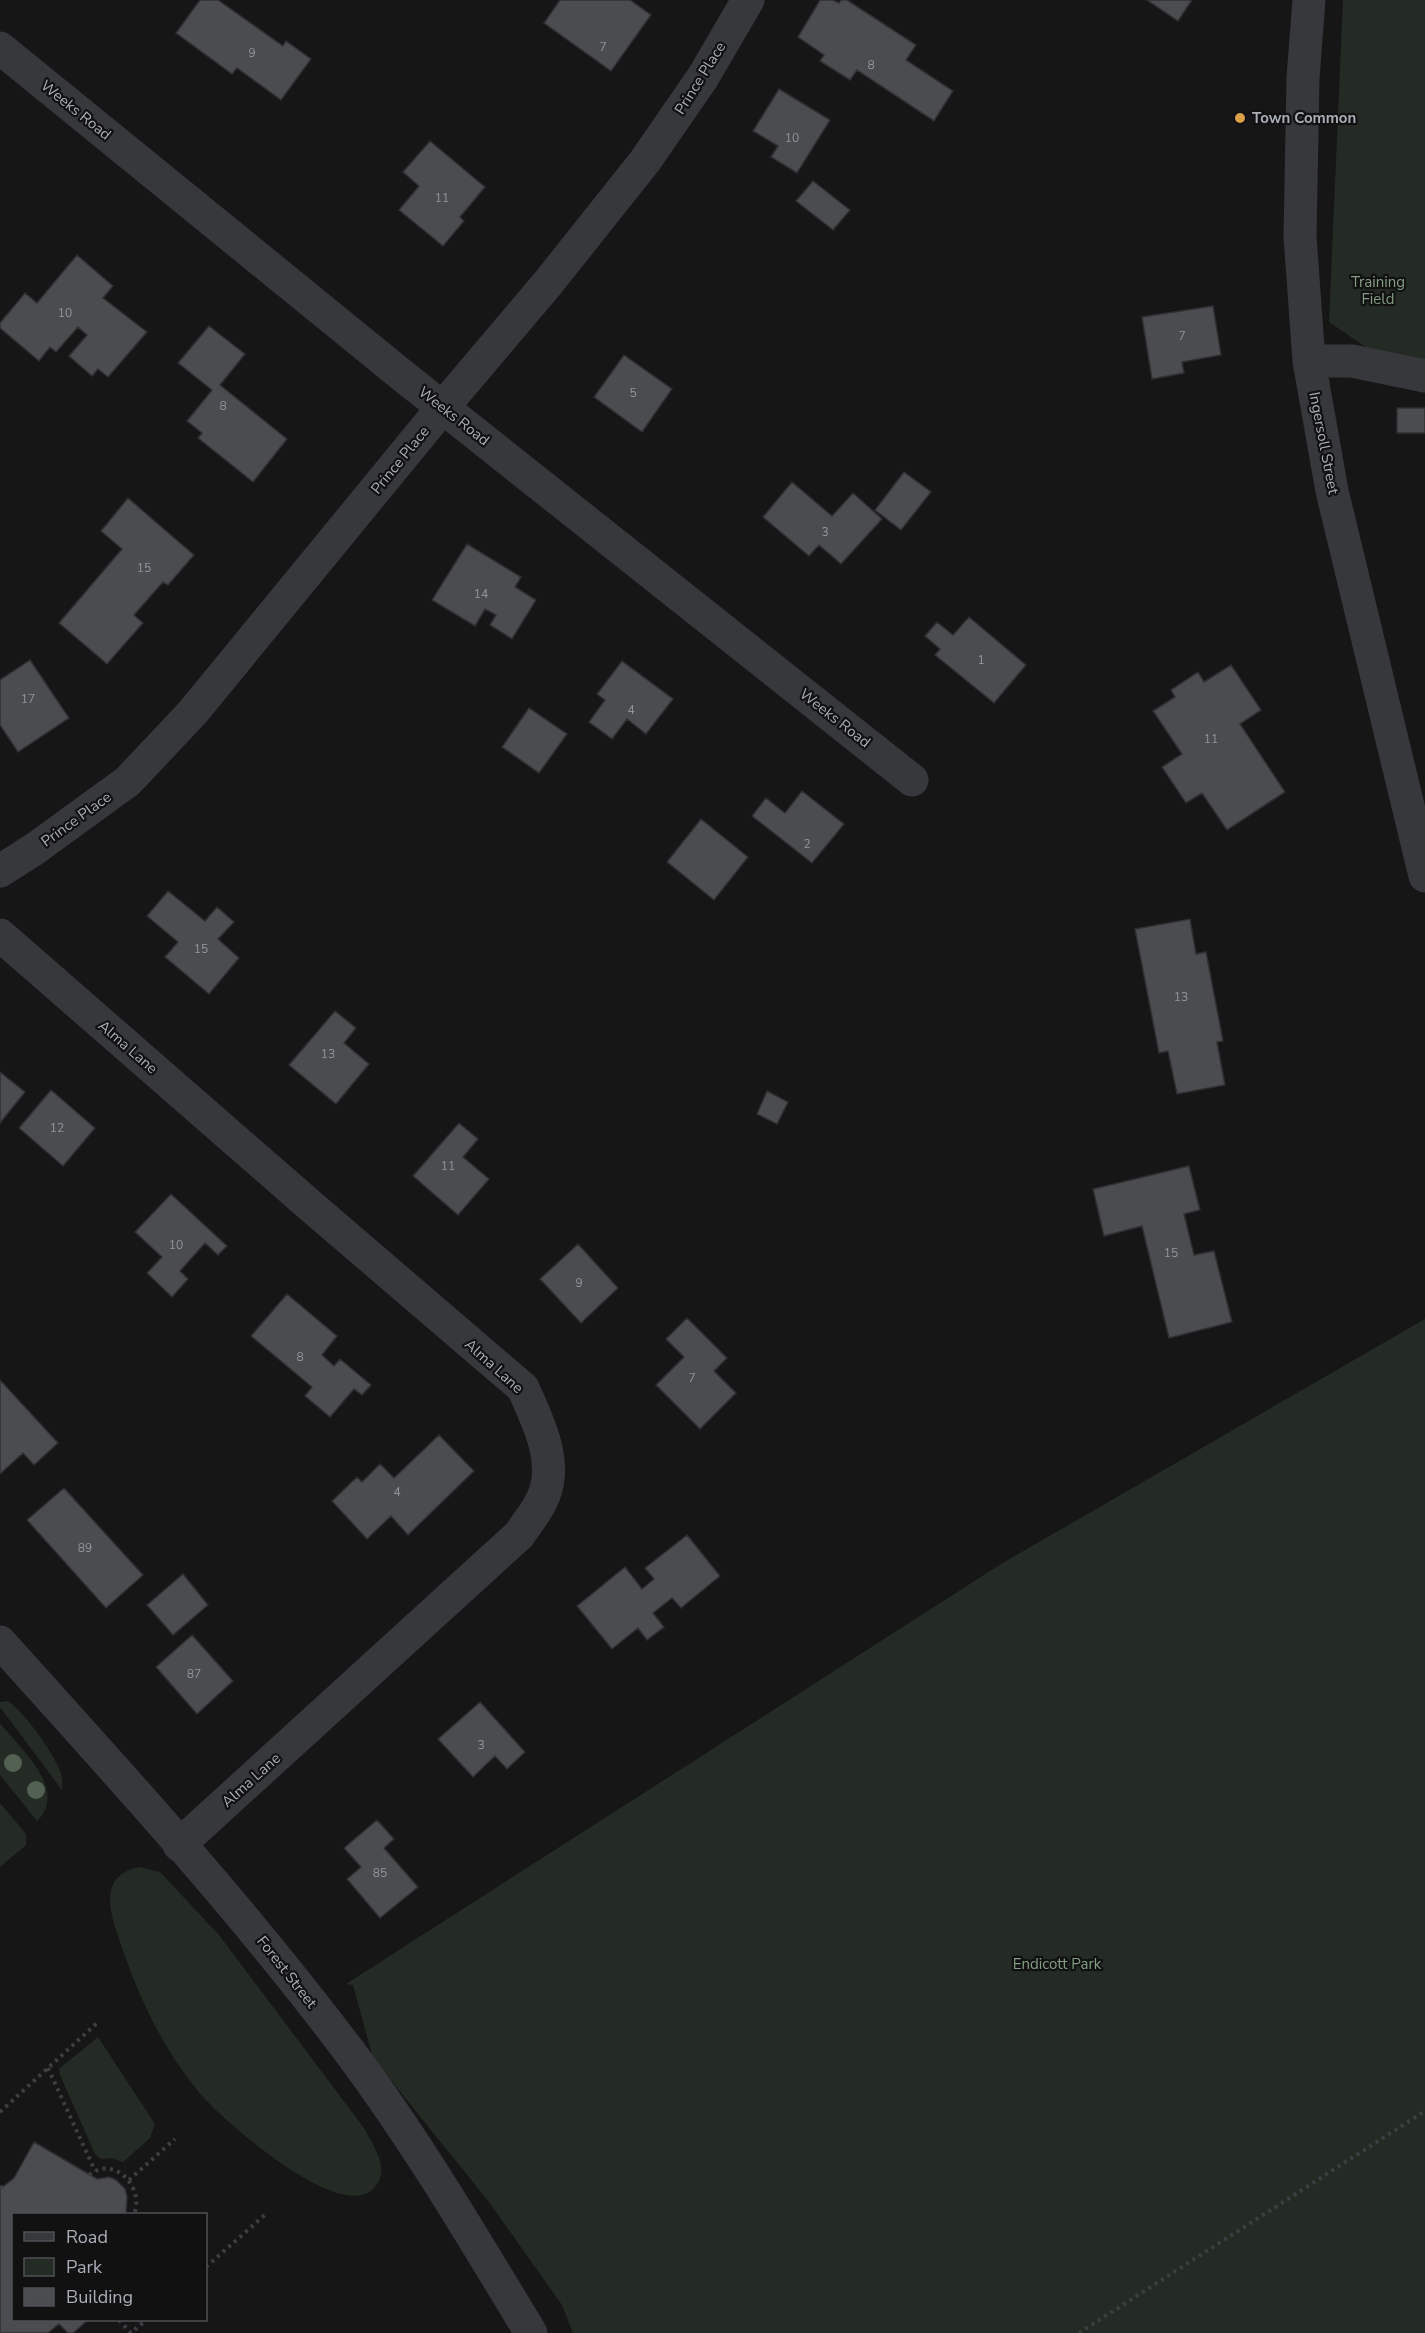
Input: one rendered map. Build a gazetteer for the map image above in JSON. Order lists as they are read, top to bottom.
{
  "streets": {
    "street": [
      "Prince Place",
      "Weeks Road",
      "Ingersoll Street",
      "Alma Lane",
      "Forest Street"
    ]
  },
  "crossings": [
    ["Prince Place", "Weeks Road"],
    ["Alma Lane", "Forest Street"]
  ],
  "parks": ["Training Field", "Endicott Park"],
  "places": ["Town Common"],
  "house_numbers": [
    "7",
    "9",
    "8",
    "10",
    "11",
    "10",
    "7",
    "5",
    "8",
    "3",
    "15",
    "14",
    "1",
    "17",
    "4",
    "11",
    "2",
    "15",
    "13",
    "13",
    "12",
    "11",
    "10",
    "15",
    "9",
    "8",
    "7",
    "4",
    "89",
    "87",
    "3",
    "85"
  ],
  "legend": ["Road", "Park", "Building"]
}
